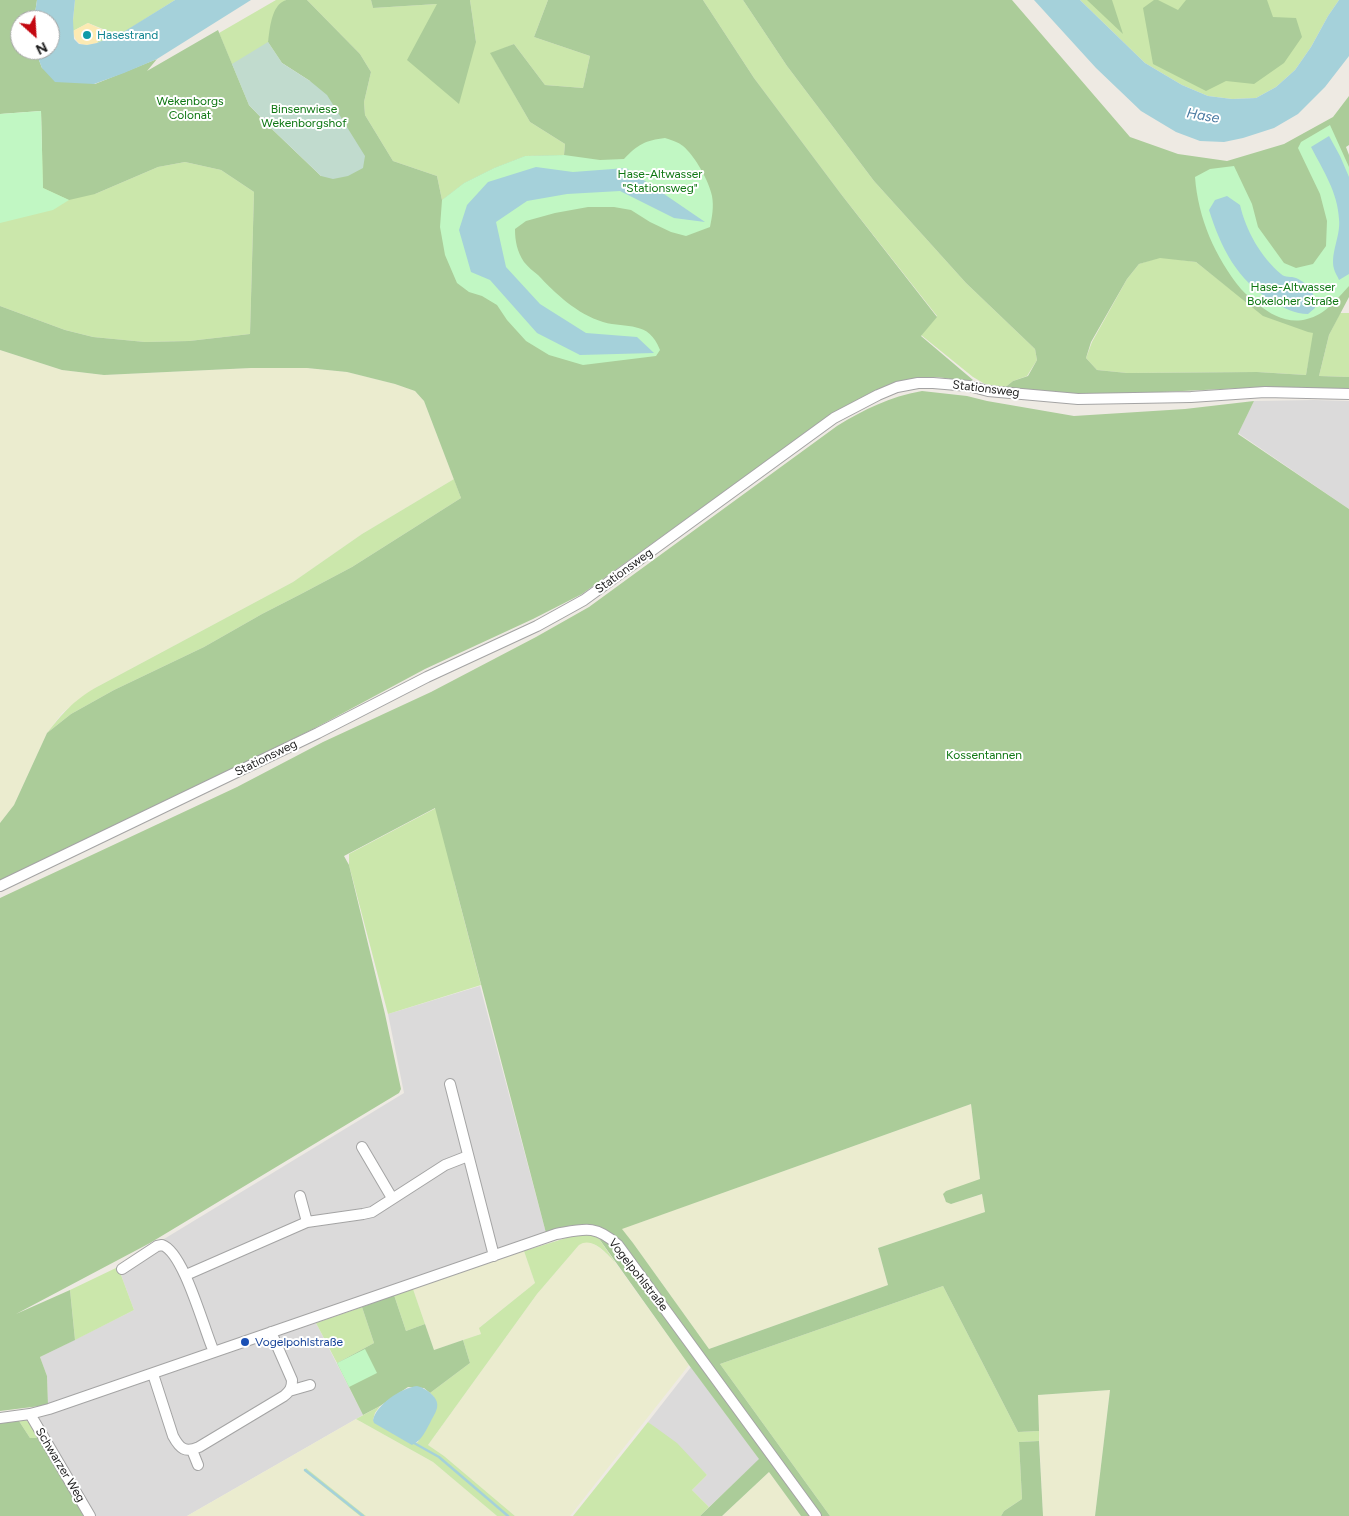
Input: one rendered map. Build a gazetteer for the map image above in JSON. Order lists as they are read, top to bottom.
{
  "streets": {
    "street": ["Stationsweg", "Vogelpohlstraße", "Schwarzer Weg"]
  },
  "crossings": [
    ["Vogelpohlstraße", "Schwarzer Weg"]
  ],
  "water": ["Hase"],
  "parks": [
    "Wekenborgs Colonat",
    "Binsenwiese Wekenborgshof",
    "Hase-Altwasser \"Stationsweg\"",
    "Hase-Altwasser Bokeloher Straße",
    "Kossentannen"
  ],
  "places": ["Hasestrand", "Vogelpohlstraße"],
  "north": "bottom right"
}
